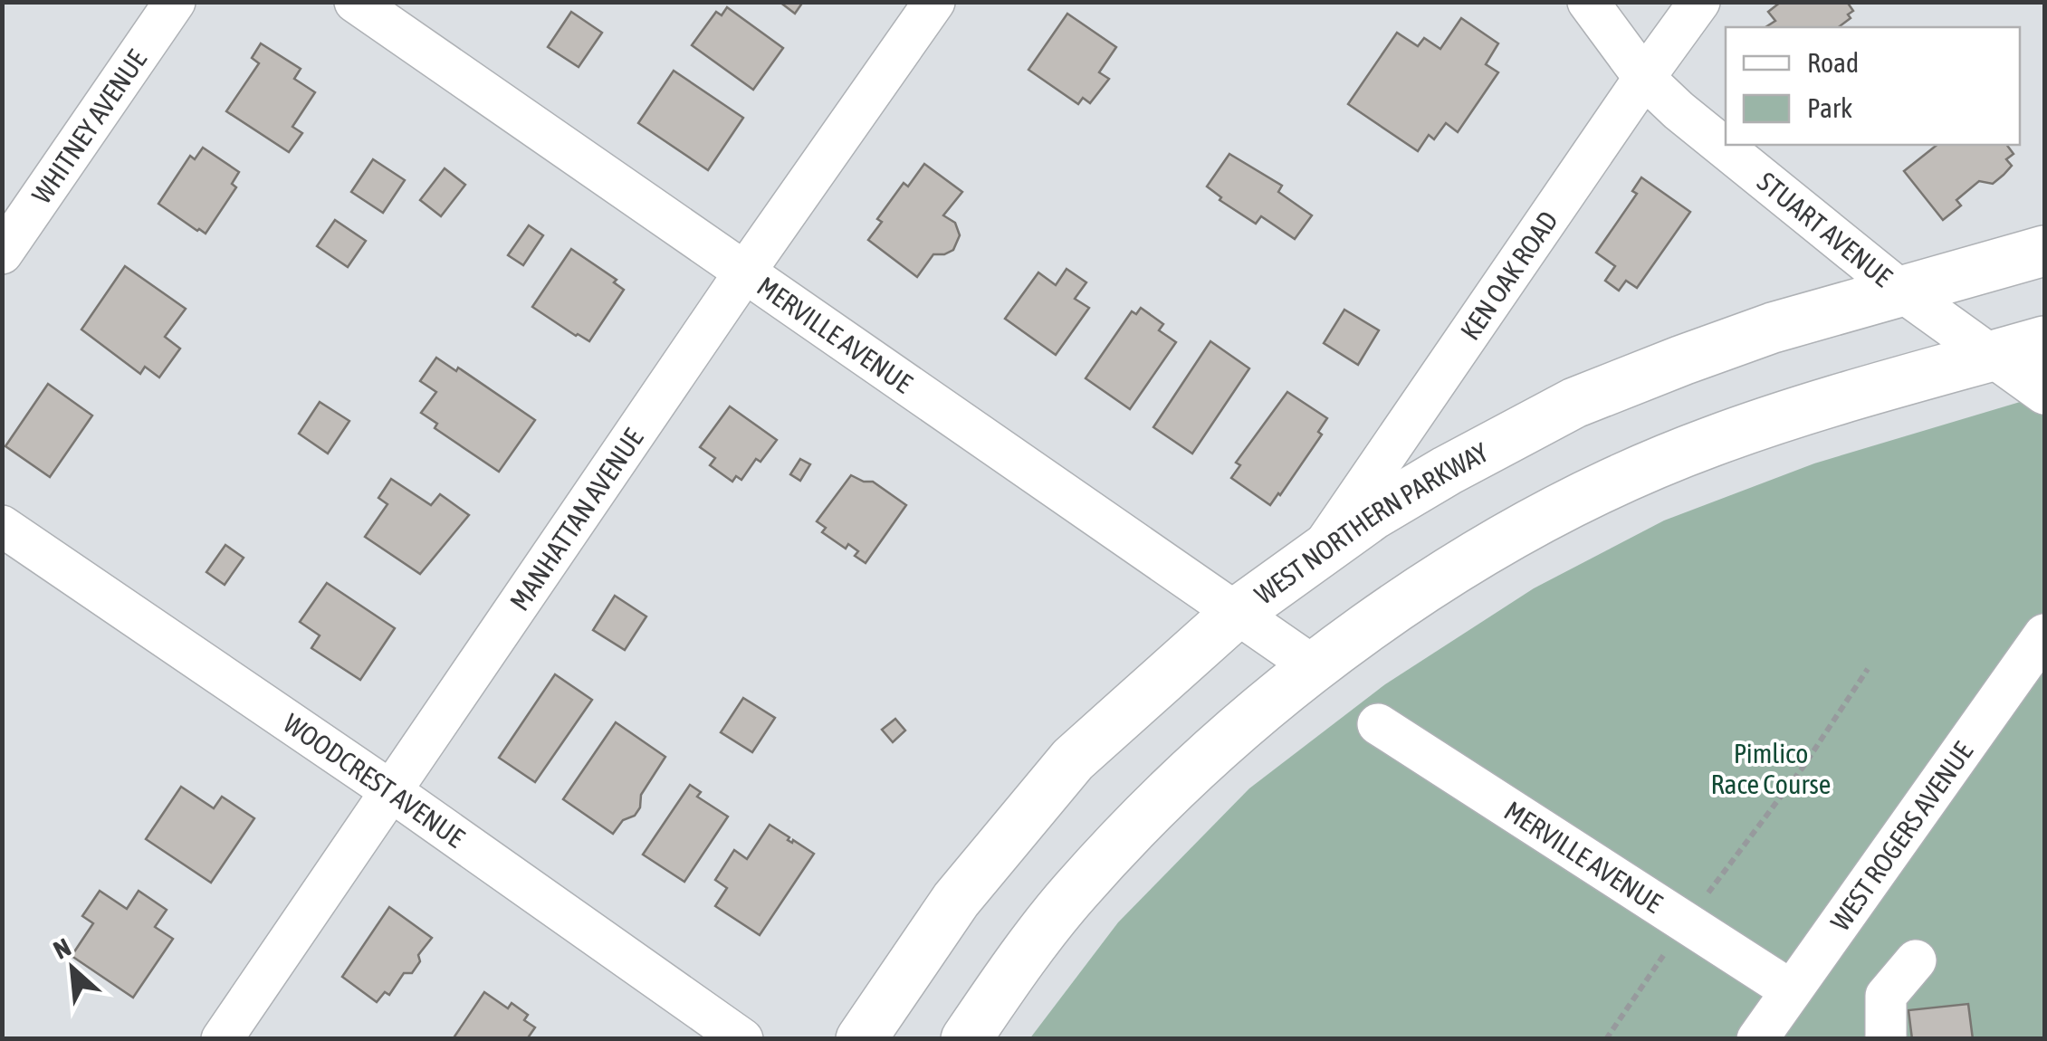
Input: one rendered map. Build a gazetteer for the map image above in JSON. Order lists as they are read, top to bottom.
{
  "streets": {
    "main road": ["WEST NORTHERN PARKWAY"],
    "street": [
      "WHITNEY AVENUE",
      "STUART AVENUE",
      "KEN OAK ROAD",
      "MERVILLE AVENUE",
      "MANHATTAN AVENUE",
      "WOODCREST AVENUE",
      "WEST ROGERS AVENUE"
    ]
  },
  "crossings": [
    ["STUART AVENUE", "KEN OAK ROAD"],
    ["STUART AVENUE", "WEST NORTHERN PARKWAY"],
    ["KEN OAK ROAD", "WEST NORTHERN PARKWAY"],
    ["MERVILLE AVENUE", "MANHATTAN AVENUE"],
    ["MERVILLE AVENUE", "WEST NORTHERN PARKWAY"],
    ["MERVILLE AVENUE", "WEST ROGERS AVENUE"],
    ["MANHATTAN AVENUE", "WOODCREST AVENUE"]
  ],
  "parks": ["Pimlico Race Course"],
  "legend": ["Road", "Park"],
  "north": "top left"
}
